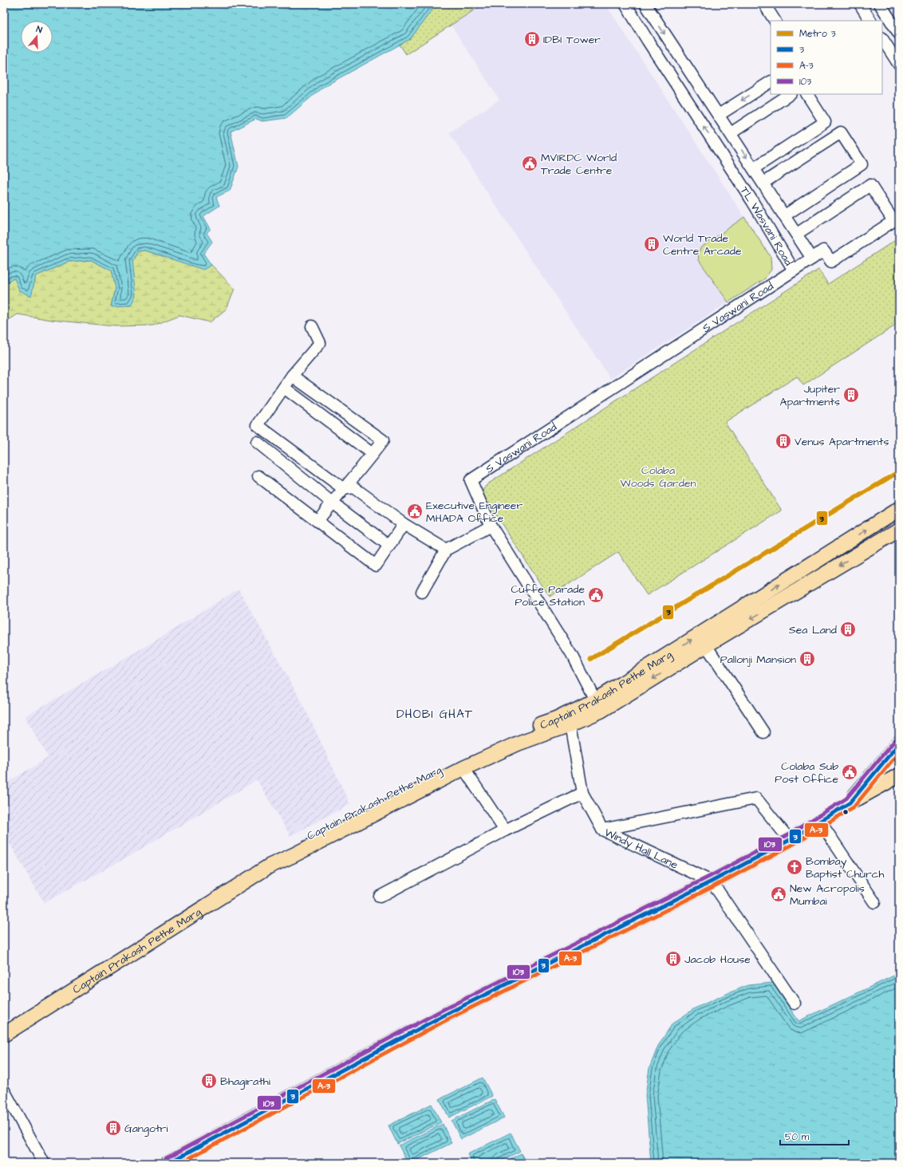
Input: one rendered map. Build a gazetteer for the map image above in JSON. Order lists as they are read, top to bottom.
{
  "streets": {
    "main road": ["Captain Prakash Pethe Marg"],
    "street": ["TL Wasvani Road", "S Vaswani Road", "Windy Hall Lane"]
  },
  "crossings": [
    ["TL Wasvani Road", "S Vaswani Road"],
    ["S Vaswani Road", "Captain Prakash Pethe Marg"],
    ["Captain Prakash Pethe Marg", "Windy Hall Lane"]
  ],
  "districts": ["DHOBI GHAT"],
  "parks": ["Colaba Woods Garden"],
  "places": {
    "building": [
      "IDBI Tower",
      "World Trade Centre Arcade",
      "Jupiter Apartments",
      "Venus Apartments",
      "Sea Land",
      "Pallonji Mansion",
      "Jacob House",
      "Bhagirathi",
      "Gangotri"
    ],
    "public building": [
      "MVIRDC World Trade Centre",
      "Executive Engineer MHADA Office",
      "Cuffe Parade Police Station",
      "Colaba Sub Post Office",
      "New Acropolis Mumbai"
    ],
    "church": ["Bombay Baptist Church"]
  },
  "lines": [
    "metro line 3",
    "transit line 103",
    "transit line 3",
    "transit line A-3"
  ],
  "legend": [
    "Metro 3",
    "3",
    "A-3",
    "103"
  ],
  "scale_bar": "50 m",
  "north": "top"
}
